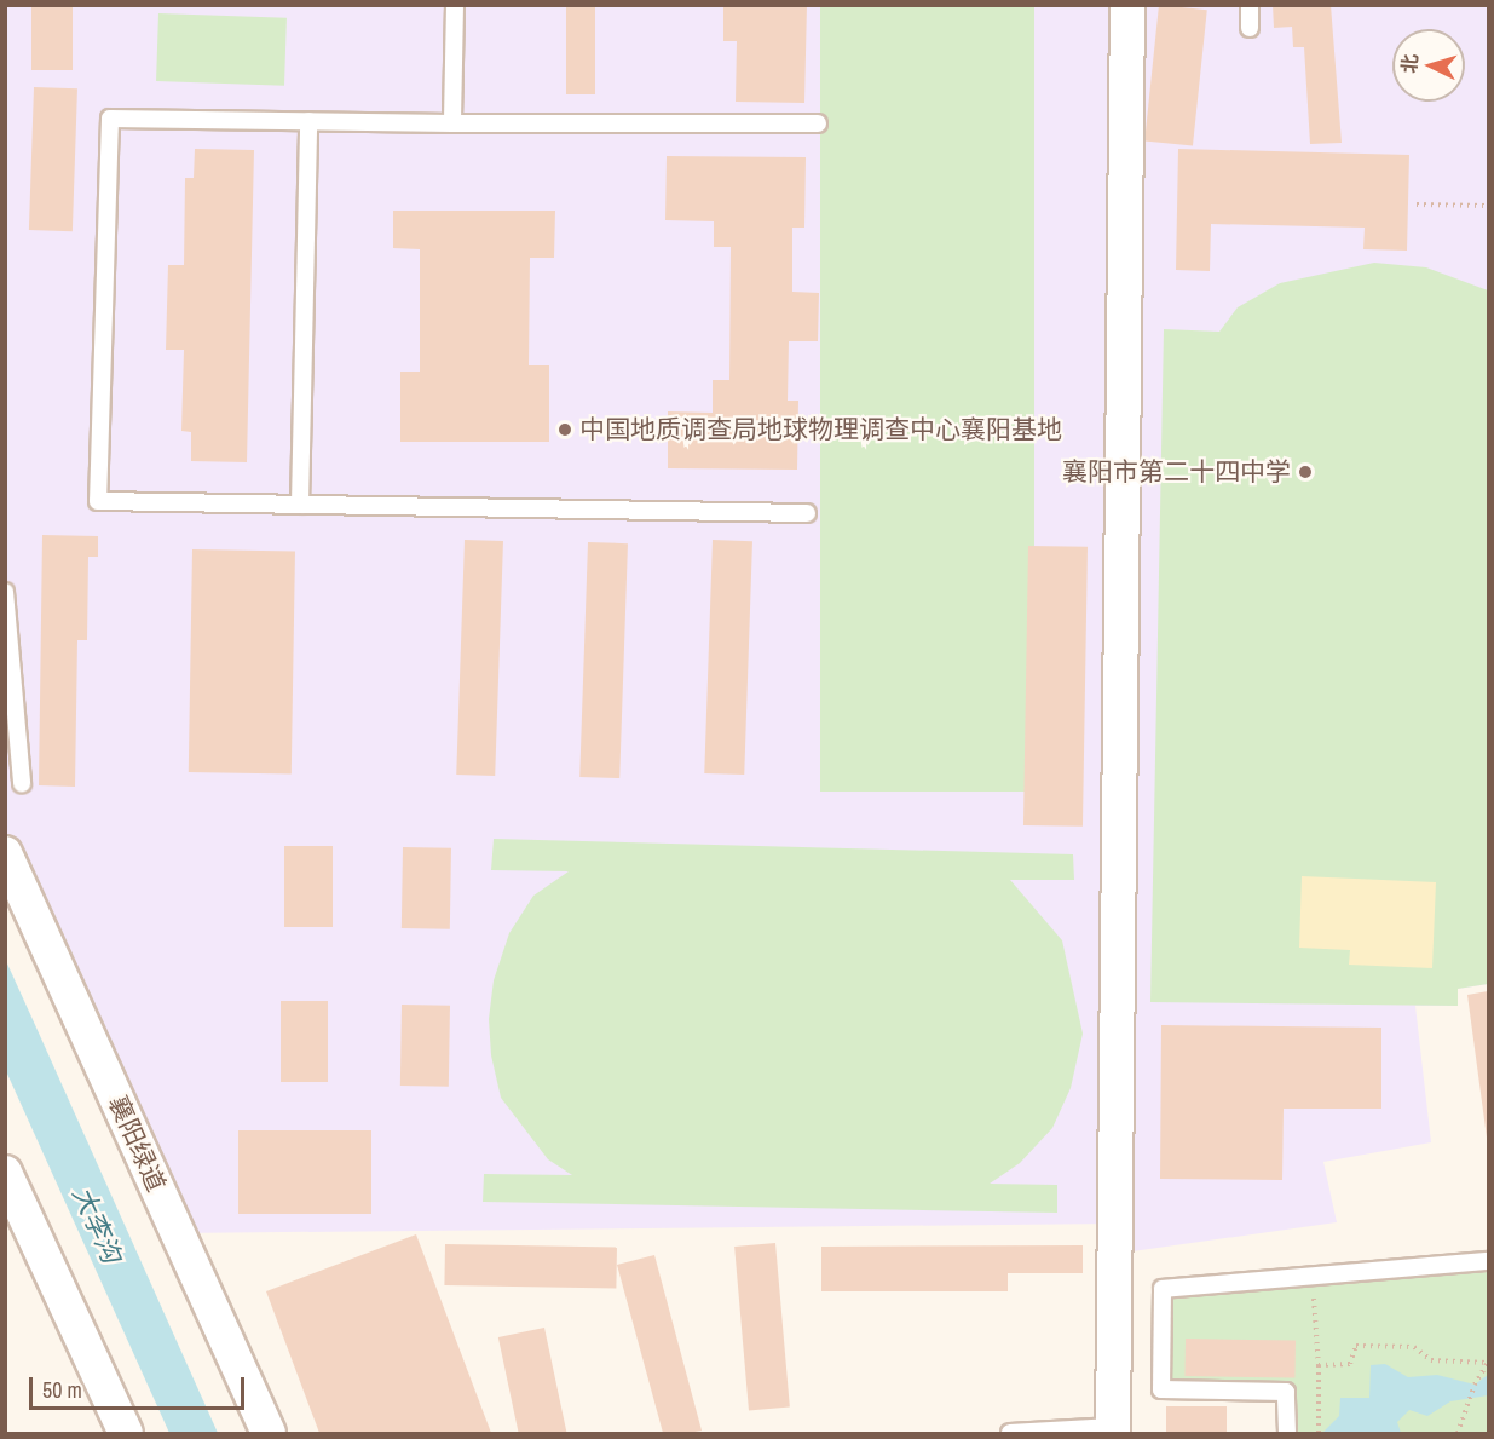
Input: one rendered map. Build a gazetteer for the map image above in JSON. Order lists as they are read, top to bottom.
{
  "streets": {
    "street": ["襄阳绿道"]
  },
  "water": ["大李沟"],
  "places": ["中国地质调查局地球物理调查中心襄阳基地", "襄阳市第二十四中学"],
  "scale_bar": "50 m",
  "north": "left"
}
